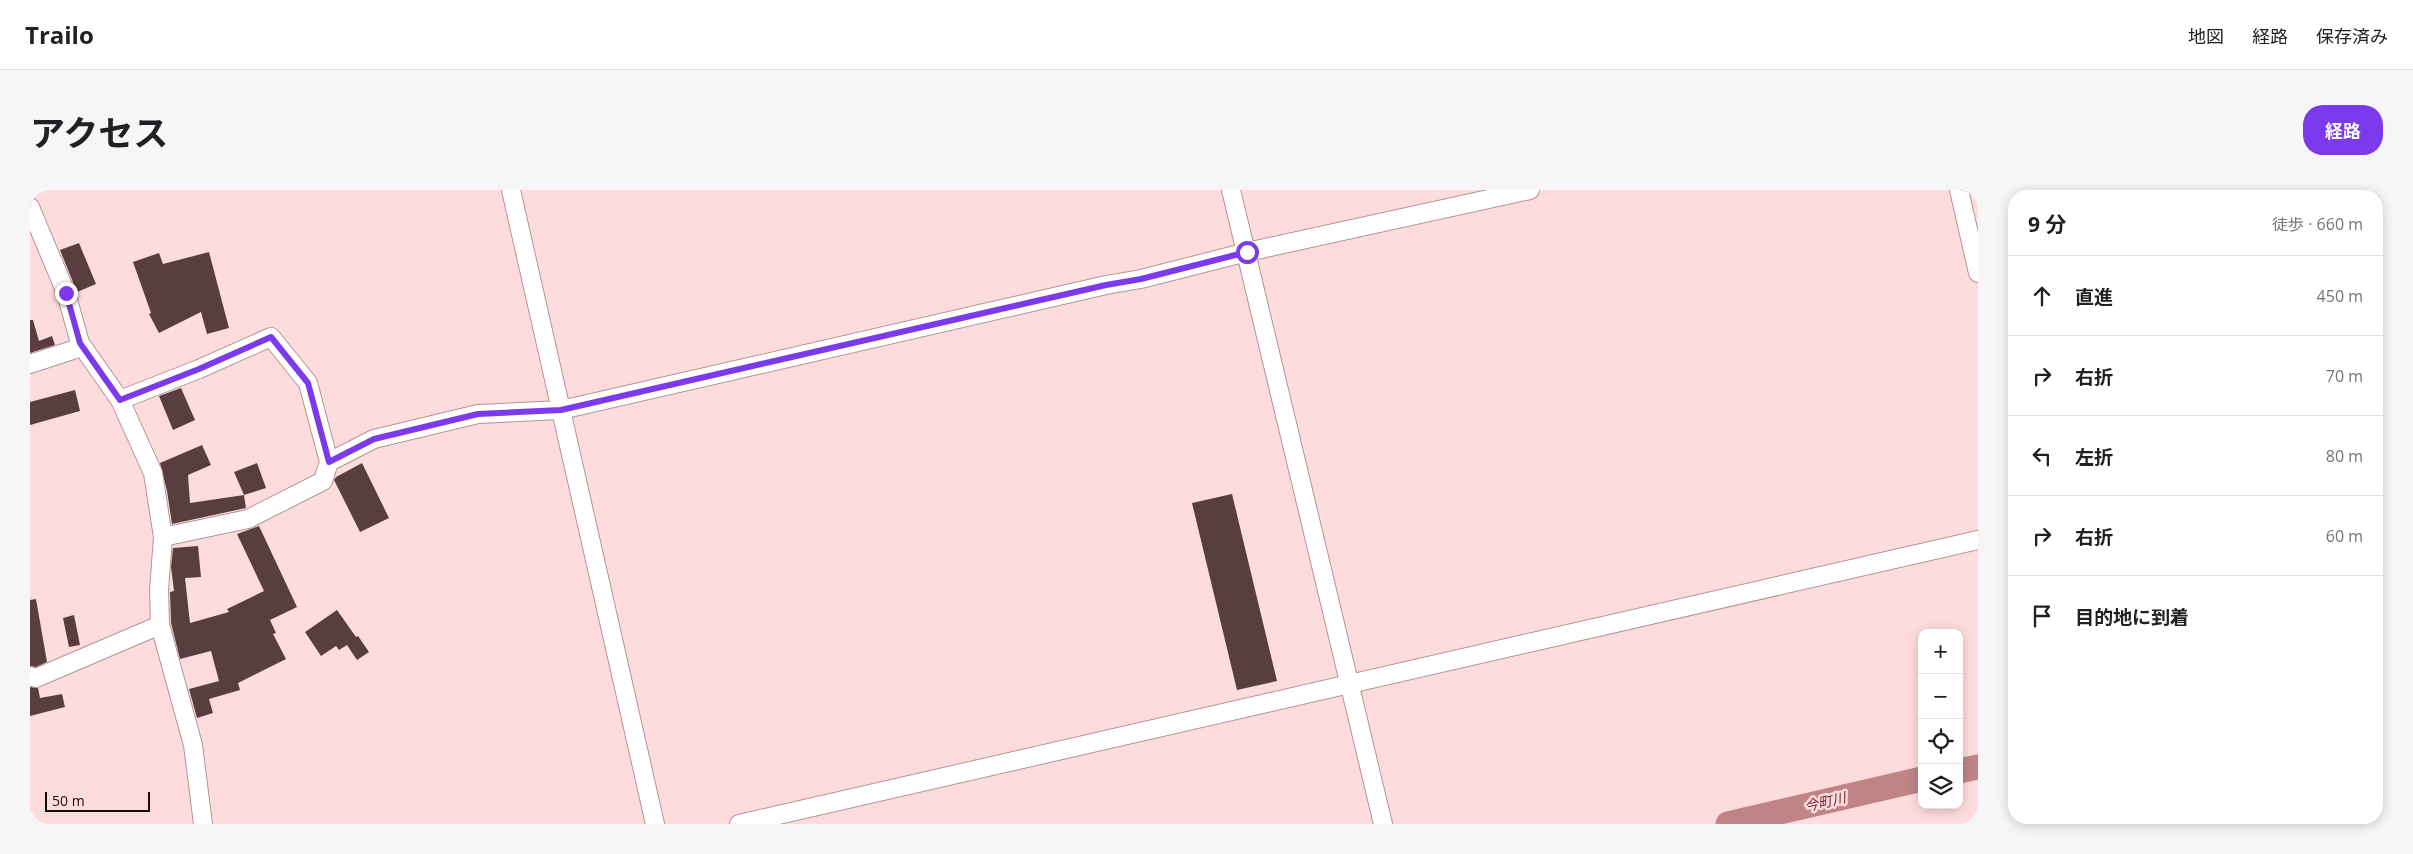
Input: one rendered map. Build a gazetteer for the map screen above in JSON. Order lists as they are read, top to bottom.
{
  "water": ["今町川"],
  "scale_bar": "50 m",
  "page": {
    "header": "Trailo",
    "nav": ["地図", "経路", "保存済み"],
    "title": "アクセス",
    "buttons": "経路",
    "heading": ["9 分", "徒歩 · 660 m"],
    "list": [
      ["直進", "450 m"],
      ["右折", "70 m"],
      ["左折", "80 m"],
      ["右折", "60 m"],
      "目的地に到着"
    ],
    "map_buttons": ["+", "−"],
    "scale": "50 m"
  }
}
